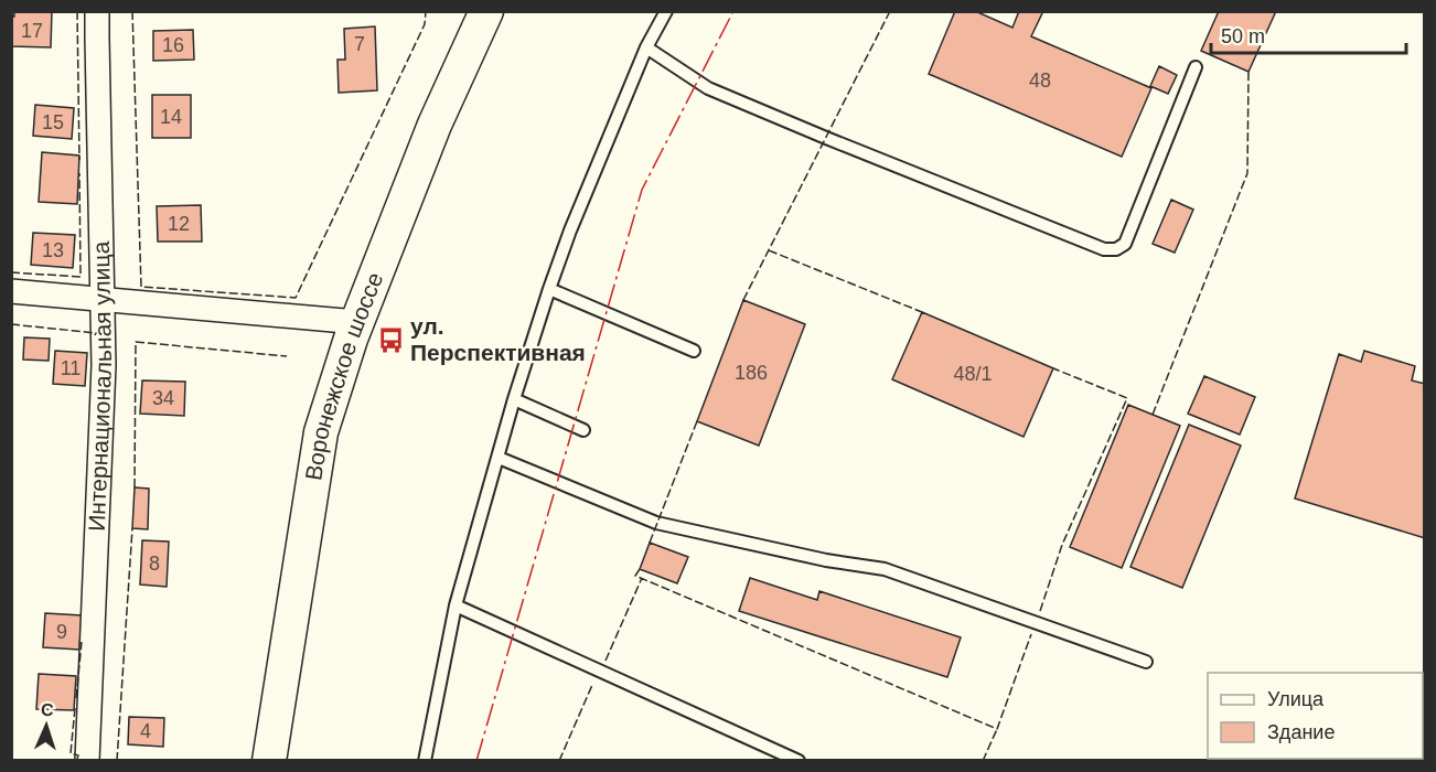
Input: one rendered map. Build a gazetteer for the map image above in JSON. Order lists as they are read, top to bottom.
{
  "streets": {
    "main road": ["Воронежское шоссе"],
    "street": ["Интернациональная улица"]
  },
  "places": {
    "bus stop": ["ул. Перспективная"]
  },
  "house_numbers": [
    "17",
    "7",
    "16",
    "48",
    "14",
    "15",
    "12",
    "13",
    "11",
    "186",
    "48/1",
    "34",
    "8",
    "9",
    "4"
  ],
  "legend": ["Улица", "Здание"],
  "scale_bar": "50 m",
  "north": "top"
}
